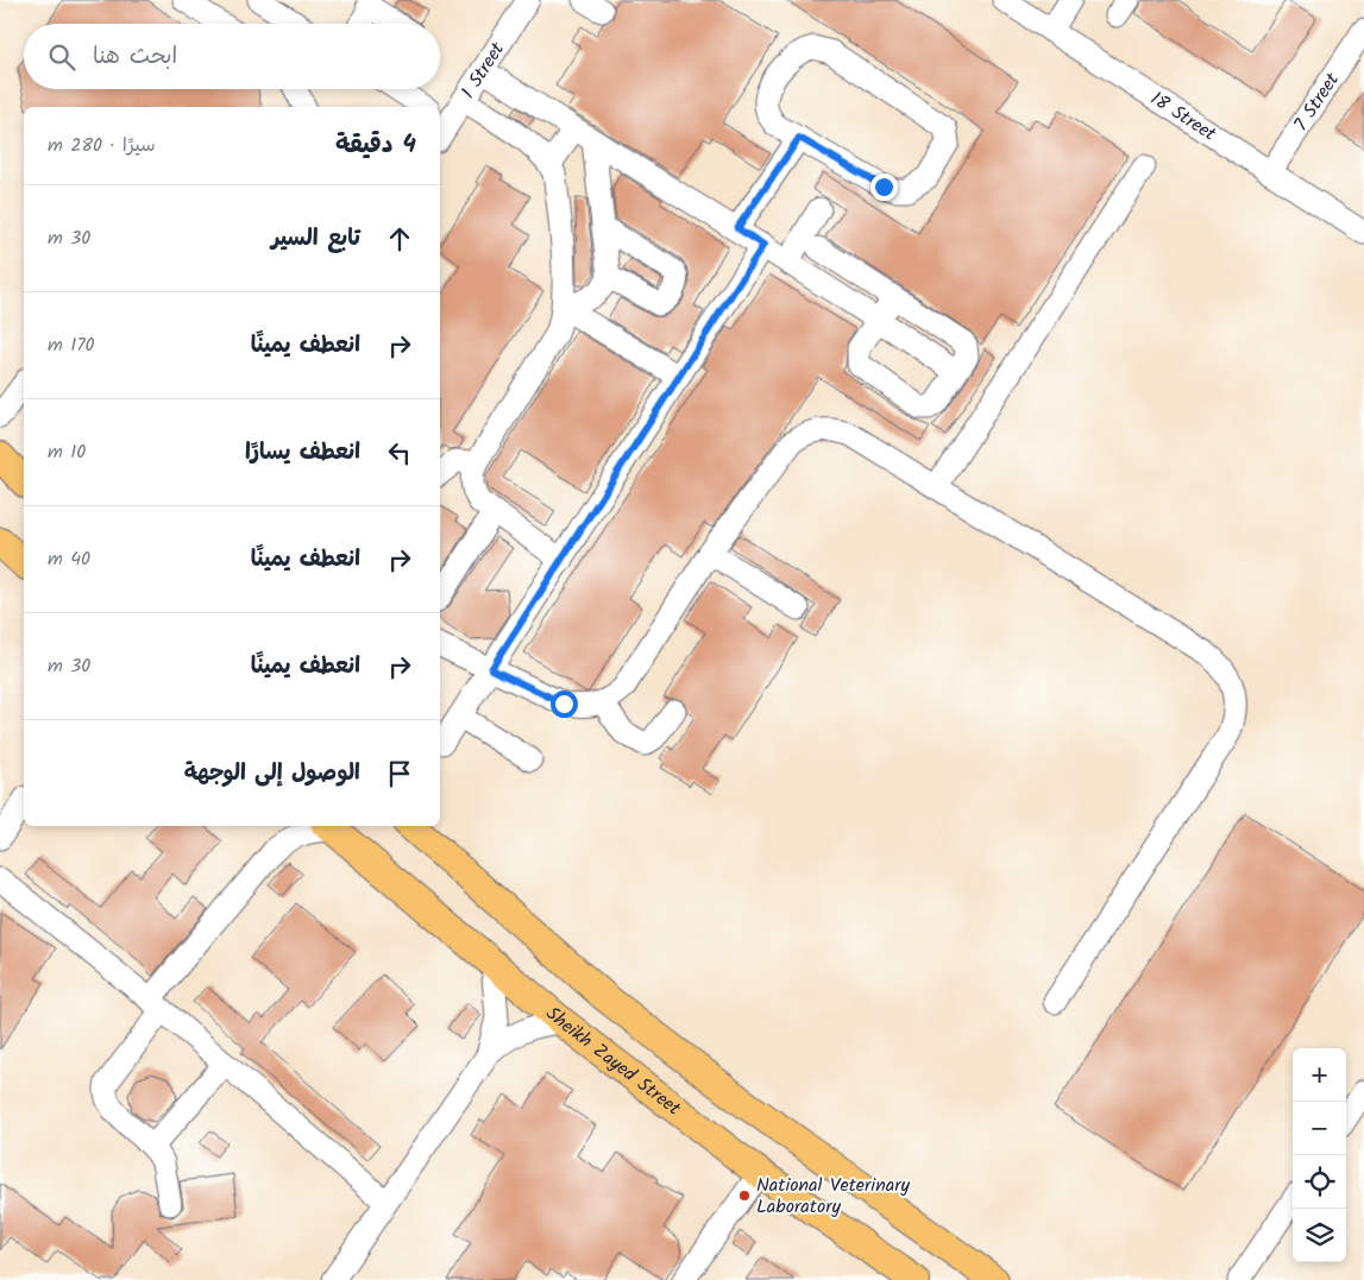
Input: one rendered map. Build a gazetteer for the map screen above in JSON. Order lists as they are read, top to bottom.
{
  "streets": {
    "main road": ["Sheikh Zayed Street"],
    "street": ["1 Street", "7 Street", "18 Street"]
  },
  "crossings": [
    ["7 Street", "18 Street"]
  ],
  "places": ["National Veterinary Laboratory"],
  "page": {
    "search": "ابحث هنا",
    "heading": ["4 دقيقة", "سيرًا · 280 m"],
    "list": [
      ["تابع السير", "30 m"],
      ["انعطف يمينًا", "170 m"],
      ["انعطف يسارًا", "10 m"],
      ["انعطف يمينًا", "40 m"],
      ["انعطف يمينًا", "30 m"],
      "الوصول إلى الوجهة"
    ],
    "map_buttons": ["+", "−"]
  }
}
